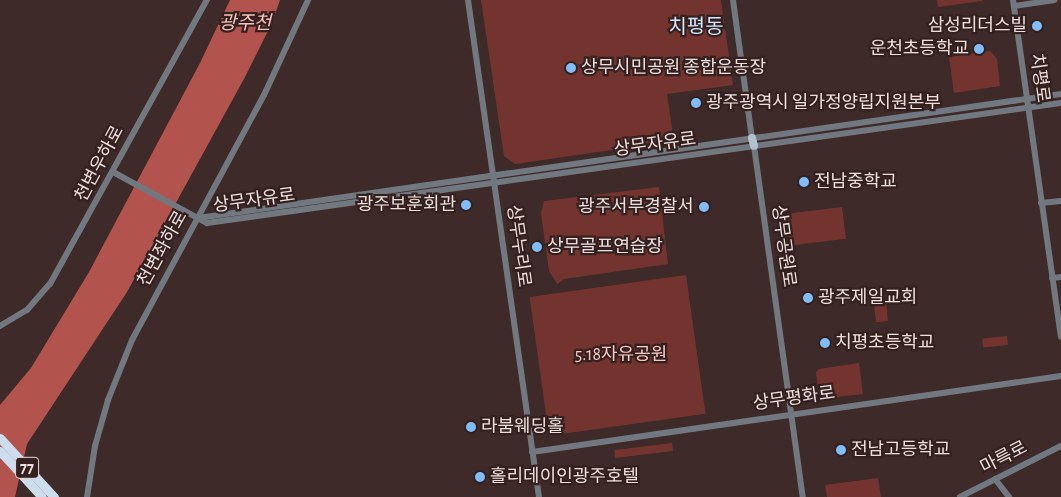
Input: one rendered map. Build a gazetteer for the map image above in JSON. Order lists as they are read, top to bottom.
{
  "streets": {
    "highway": ["77"],
    "street": [
      "치평로",
      "상무자유로",
      "천변우하로",
      "상무누리로",
      "상무공원로",
      "천변좌하로",
      "상무평화로",
      "마륵로"
    ]
  },
  "crossings": [
    ["치평로", "상무자유로"],
    ["상무자유로", "상무누리로"],
    ["상무자유로", "상무공원로"],
    ["상무자유로", "천변좌하로"],
    ["상무누리로", "상무평화로"],
    ["상무공원로", "상무평화로"]
  ],
  "districts": ["치평동"],
  "water": ["광주천"],
  "parks": ["5.18자유공원"],
  "places": [
    "삼성리더스빌",
    "운천초등학교",
    "상무시민공원 종합운동장",
    "광주광역시 일가정양립지원본부",
    "전남중학교",
    "광주보훈회관",
    "광주서부경찰서",
    "상무골프연습장",
    "광주제일교회",
    "치평초등학교",
    "라붐웨딩홀",
    "전남고등학교",
    "홀리데이인광주호텔"
  ]
}
